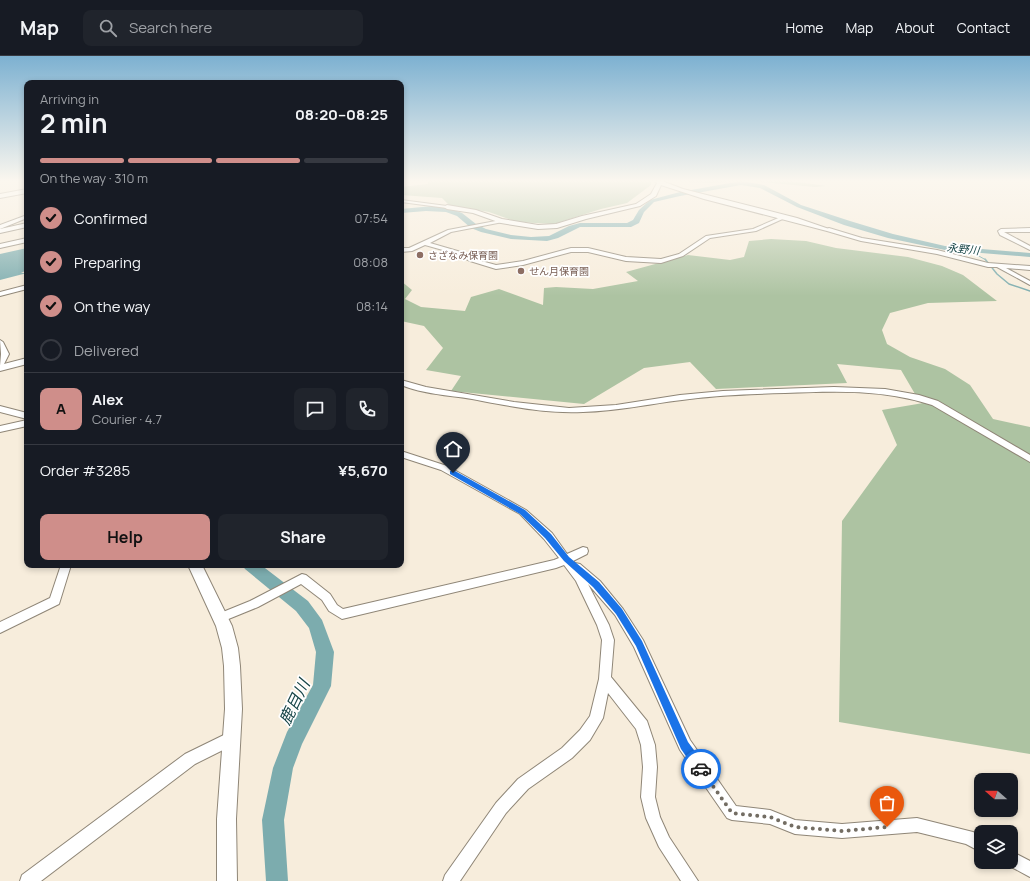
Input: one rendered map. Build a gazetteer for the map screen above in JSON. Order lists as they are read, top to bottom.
{
  "water": ["永野川", "鹿目川"],
  "places": ["さざなみ保育園", "せん月保育園"],
  "north": "left",
  "page": {
    "header": "Map",
    "search": "Search here",
    "nav": [
      "Home",
      "Map",
      "About",
      "Contact"
    ],
    "heading": ["2 min", "Arriving in", "08:20–08:25"],
    "panel": [
      "Alex",
      "Courier · 4.7",
      "Order #3285",
      "¥5,670"
    ],
    "bar": "On the way · 310 m",
    "list": [
      ["Confirmed", "07:54"],
      ["Preparing", "08:08"],
      ["On the way", "08:14"],
      "Delivered"
    ],
    "round": "A",
    "buttons": ["Help", "Share"]
  }
}
